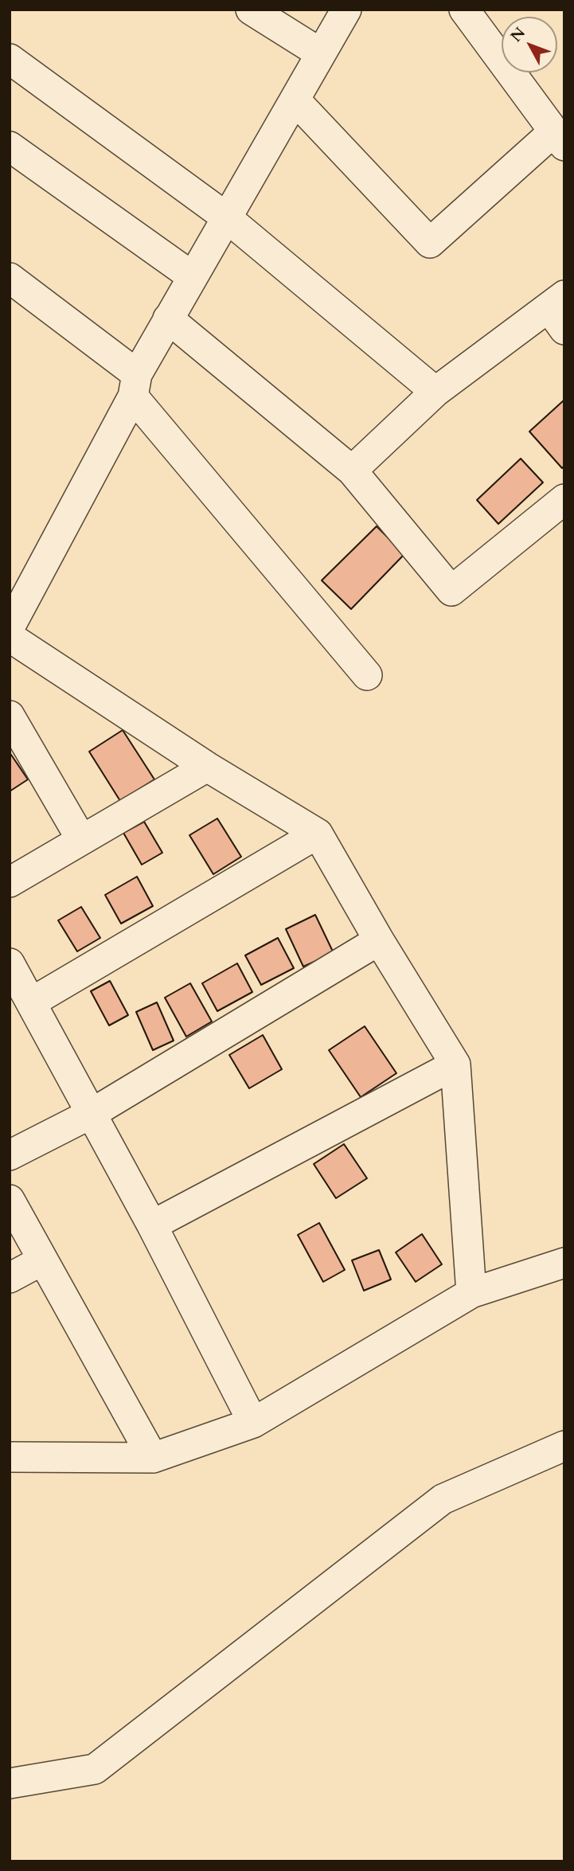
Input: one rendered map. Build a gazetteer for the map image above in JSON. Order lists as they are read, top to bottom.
{
  "north": "top left"
}
